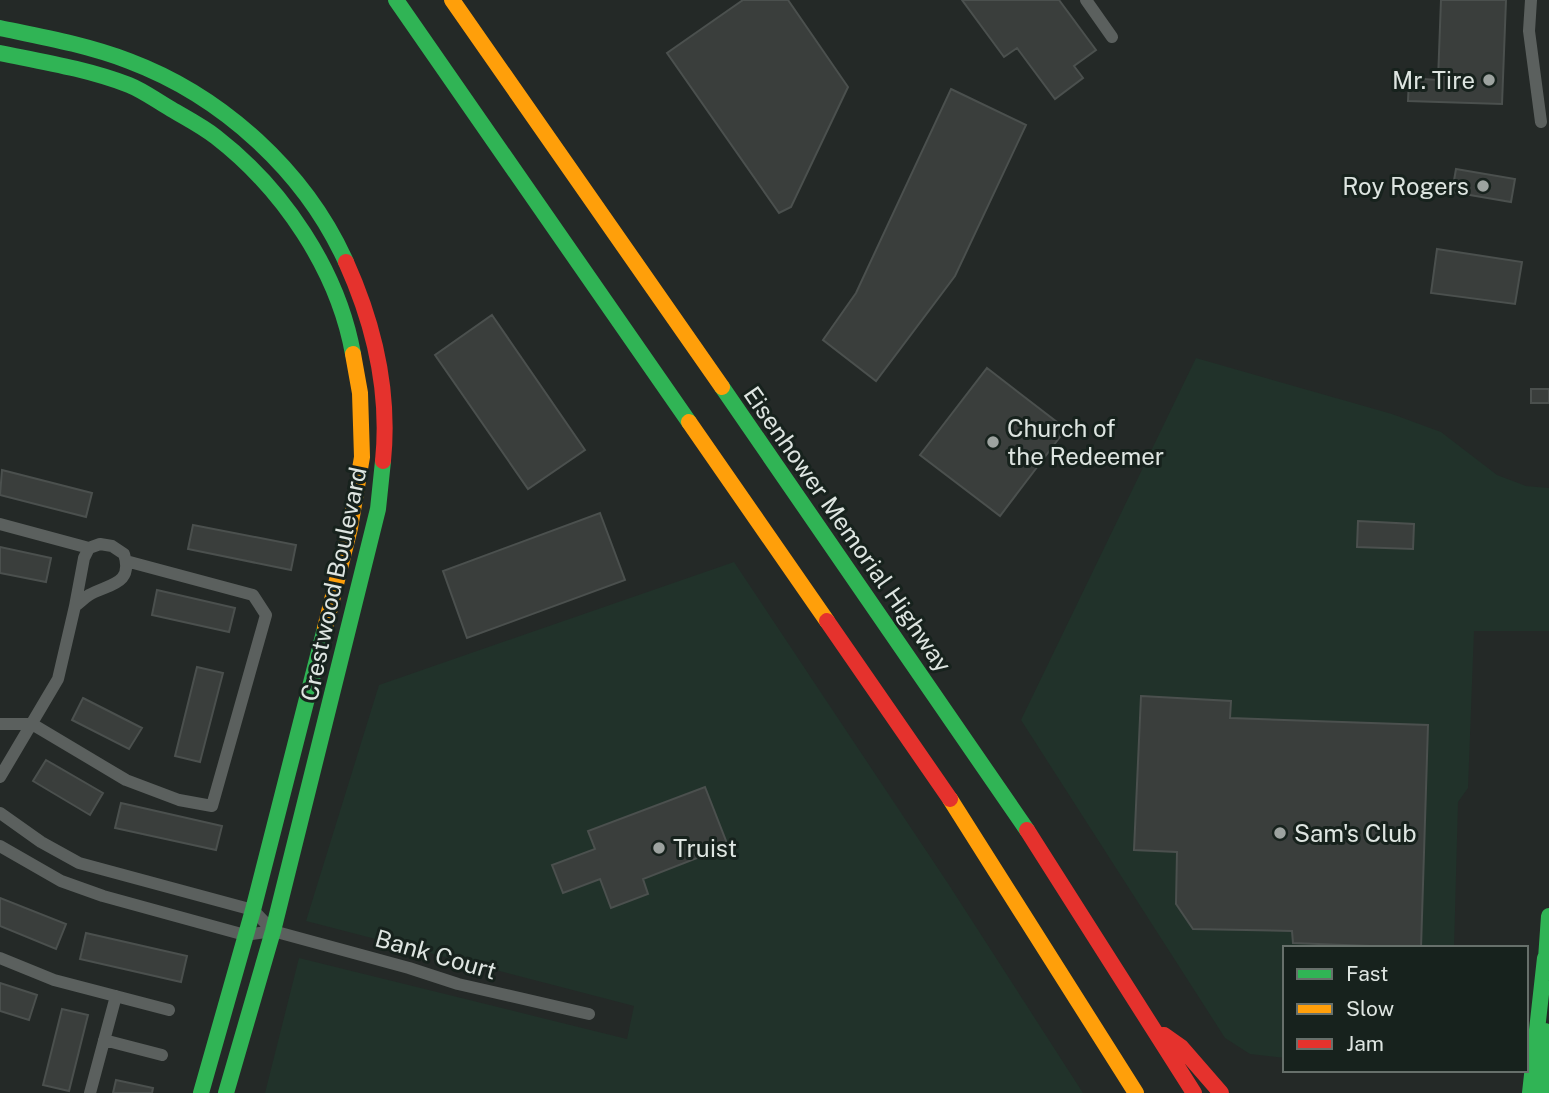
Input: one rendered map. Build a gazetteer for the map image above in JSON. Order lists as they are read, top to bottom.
{
  "streets": {
    "main road": ["Eisenhower Memorial Highway", "Crestwood Boulevard"],
    "street": ["Bank Court"]
  },
  "crossings": [
    ["Crestwood Boulevard", "Bank Court"]
  ],
  "places": [
    "Mr. Tire",
    "Roy Rogers",
    "Church of the Redeemer",
    "Sam's Club",
    "Truist"
  ],
  "legend": ["Fast", "Slow", "Jam"]
}
